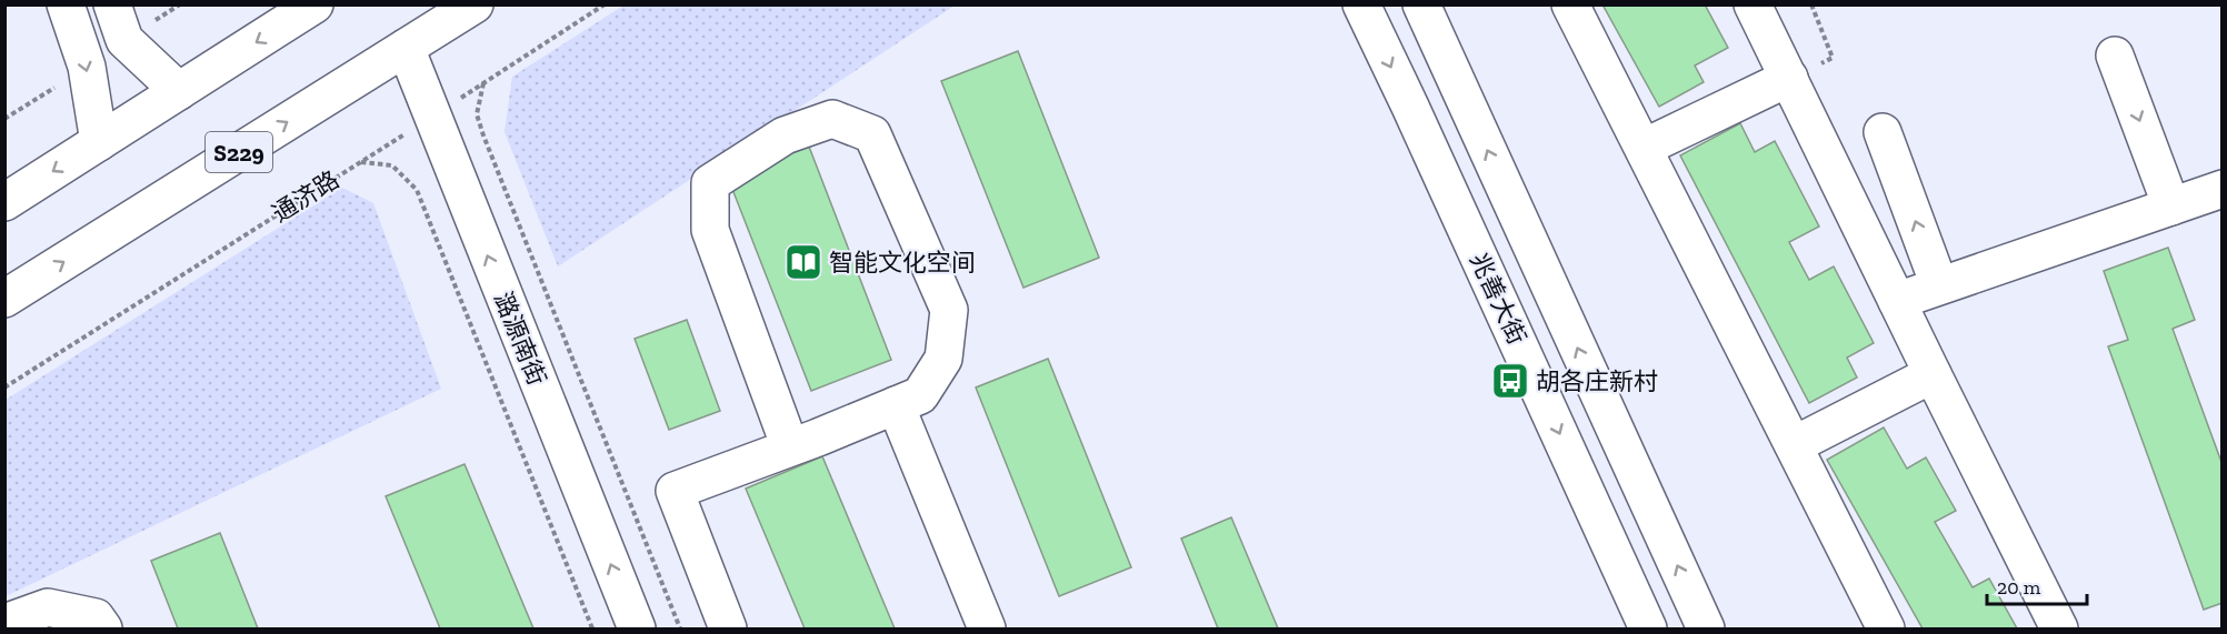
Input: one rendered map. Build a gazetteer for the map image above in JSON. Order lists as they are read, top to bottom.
{
  "streets": {
    "street": ["S229", "兆善大街", "潞源南街"],
    "path": ["通济路"]
  },
  "crossings": [
    ["S229", "潞源南街"],
    ["通济路", "潞源南街"]
  ],
  "places": {
    "library": ["智能文化空间"],
    "bus stop": ["胡各庄新村"]
  },
  "scale_bar": "20 m"
}
